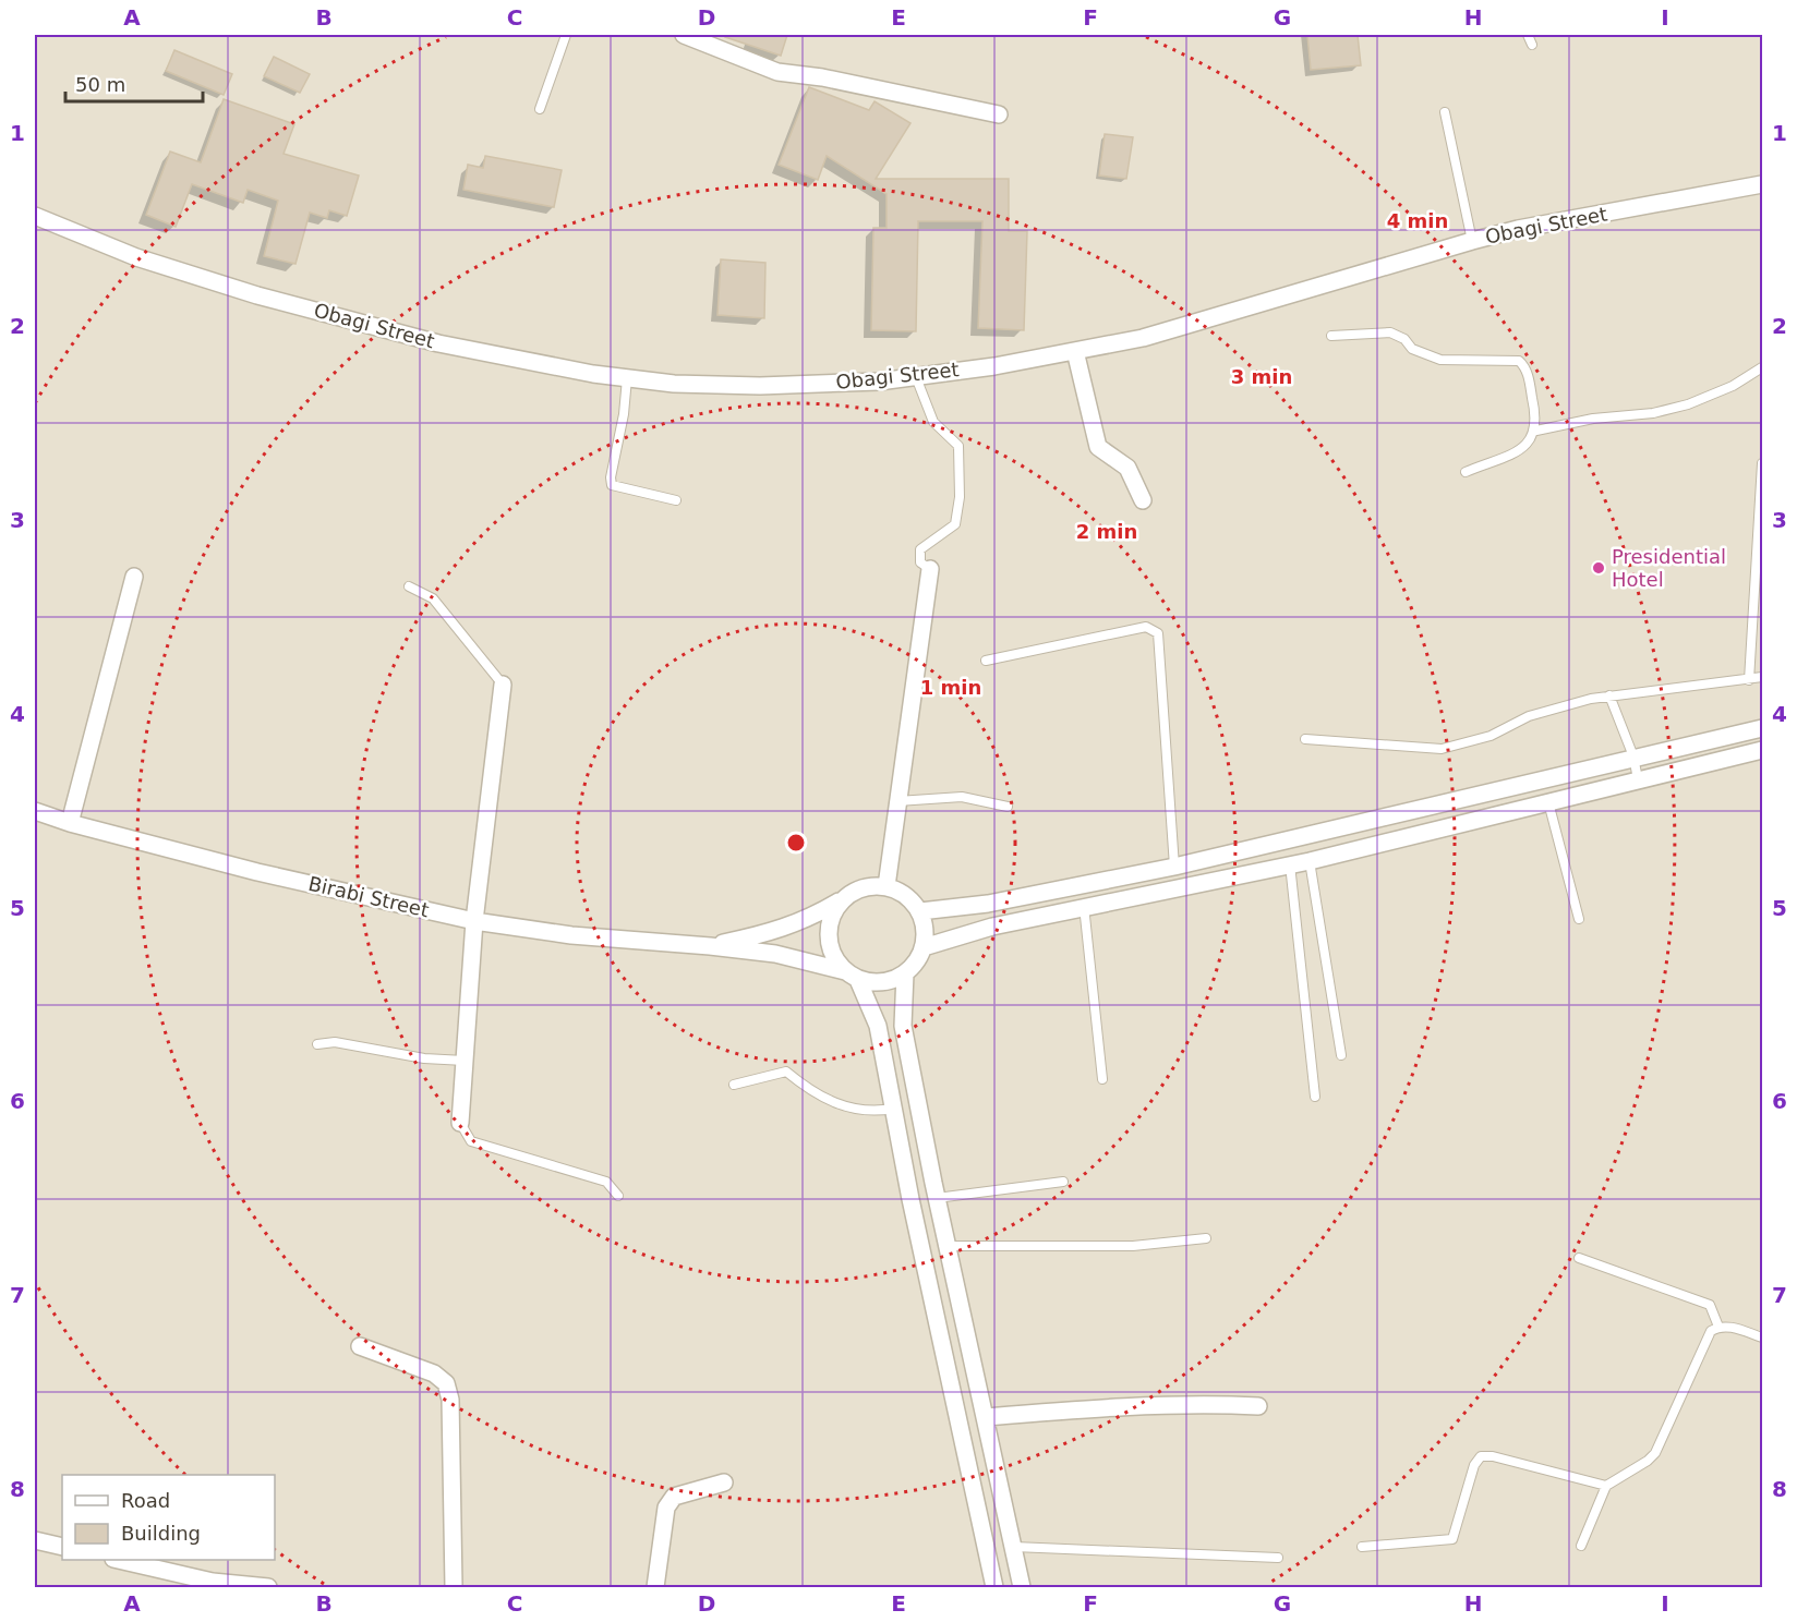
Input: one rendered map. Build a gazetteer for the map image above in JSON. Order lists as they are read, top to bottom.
{
  "streets": {
    "street": ["Obagi Street", "Birabi Street"]
  },
  "places": ["Presidential Hotel"],
  "legend": ["Road", "Building"],
  "scale_bar": "50 m",
  "grid": {
    "columns": [
      "A",
      "B",
      "C",
      "D",
      "E",
      "F",
      "G",
      "H",
      "I"
    ],
    "rows": [
      "1",
      "2",
      "3",
      "4",
      "5",
      "6",
      "7",
      "8"
    ]
  },
  "rings": [
    "4 min",
    "3 min",
    "2 min",
    "1 min"
  ]
}
